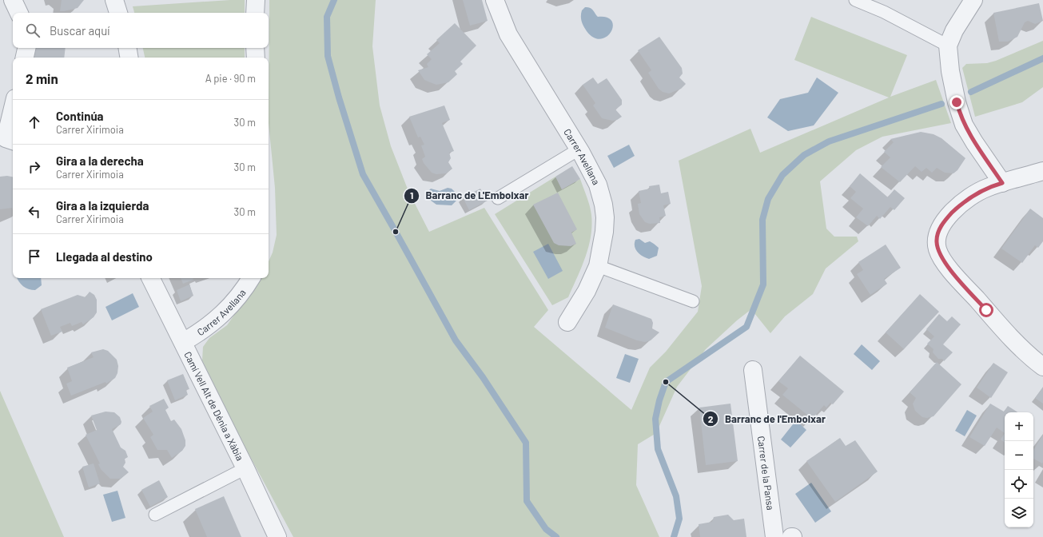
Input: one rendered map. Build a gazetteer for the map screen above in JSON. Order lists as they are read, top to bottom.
{
  "streets": {
    "street": ["Carrer Avellana", "Camí Vell Alt de Dénia a Xàbia", "Carrer de la Pansa"]
  },
  "crossings": [
    ["Carrer Avellana", "Camí Vell Alt de Dénia a Xàbia"]
  ],
  "places": ["Barranc de L'Emboixar", "Barranc de l'Emboixar"],
  "page": {
    "search": "Buscar aquí",
    "heading": ["2 min", "A pie · 90 m"],
    "list": [
      ["Continúa", "Carrer Xirimoia", "30 m"],
      ["Gira a la derecha", "Carrer Xirimoia", "30 m"],
      ["Gira a la izquierda", "Carrer Xirimoia", "30 m"],
      "Llegada al destino"
    ],
    "map_buttons": ["+", "−"]
  }
}
